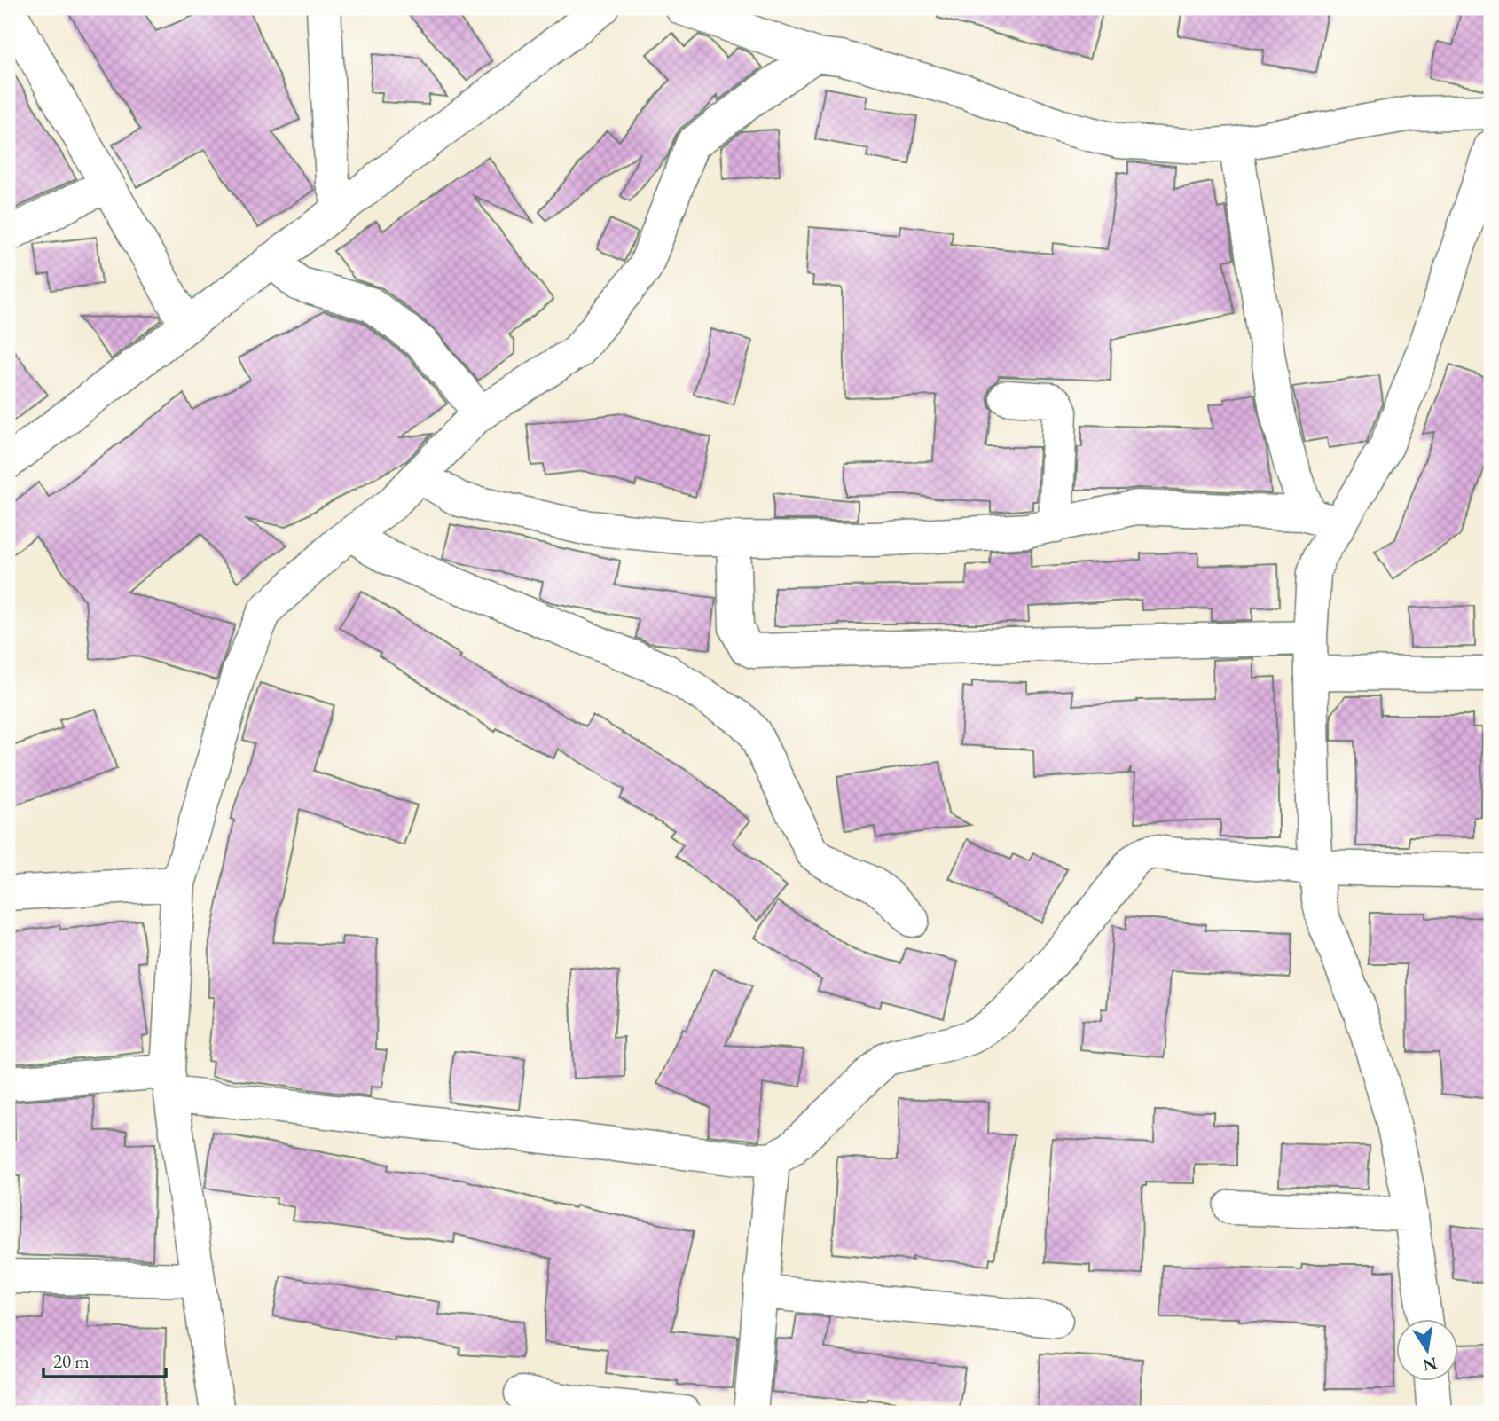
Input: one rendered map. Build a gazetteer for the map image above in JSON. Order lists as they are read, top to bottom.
{
  "scale_bar": "20 m",
  "north": "bottom"
}
